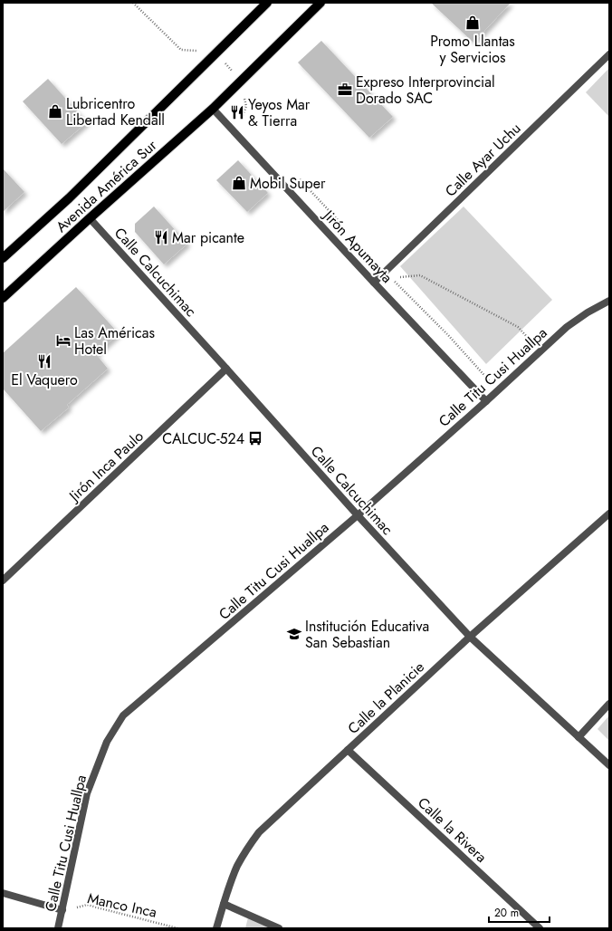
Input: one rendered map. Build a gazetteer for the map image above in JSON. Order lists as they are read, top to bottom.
{
  "streets": {
    "main road": ["Avenida América Sur"],
    "street": [
      "Calle Ayar Uchu",
      "Jirón Apumayta",
      "Calle Calcuchimac",
      "Calle Titu Cusi Huallpa",
      "Jirón Inca Paulo",
      "Calle la Planicie",
      "Calle la Rivera"
    ],
    "path": ["Manco Inca"]
  },
  "crossings": [
    ["Calle Ayar Uchu", "Jirón Apumayta"],
    ["Avenida América Sur", "Jirón Apumayta"],
    ["Avenida América Sur", "Calle Calcuchimac"],
    ["Jirón Apumayta", "Calle Titu Cusi Huallpa"],
    ["Calle Calcuchimac", "Calle Titu Cusi Huallpa"],
    ["Calle Calcuchimac", "Jirón Inca Paulo"],
    ["Calle Calcuchimac", "Calle la Planicie"],
    ["Calle Titu Cusi Huallpa", "Manco Inca"],
    ["Calle la Planicie", "Calle la Rivera"]
  ],
  "places": {
    "shop": ["Promo Llantas y Servicios", "Lubricentro Libertad Kendall", "Mobil Super"],
    "office": ["Expreso Interprovincial Dorado SAC"],
    "restaurant": ["Yeyos Mar & Tierra", "Mar picante", "El Vaquero"],
    "hotel": ["Las Américas Hotel"],
    "bus stop": ["CALCUC-524"],
    "school or university": ["Institución Educativa San Sebastian"]
  },
  "scale_bar": "20 m"
}
